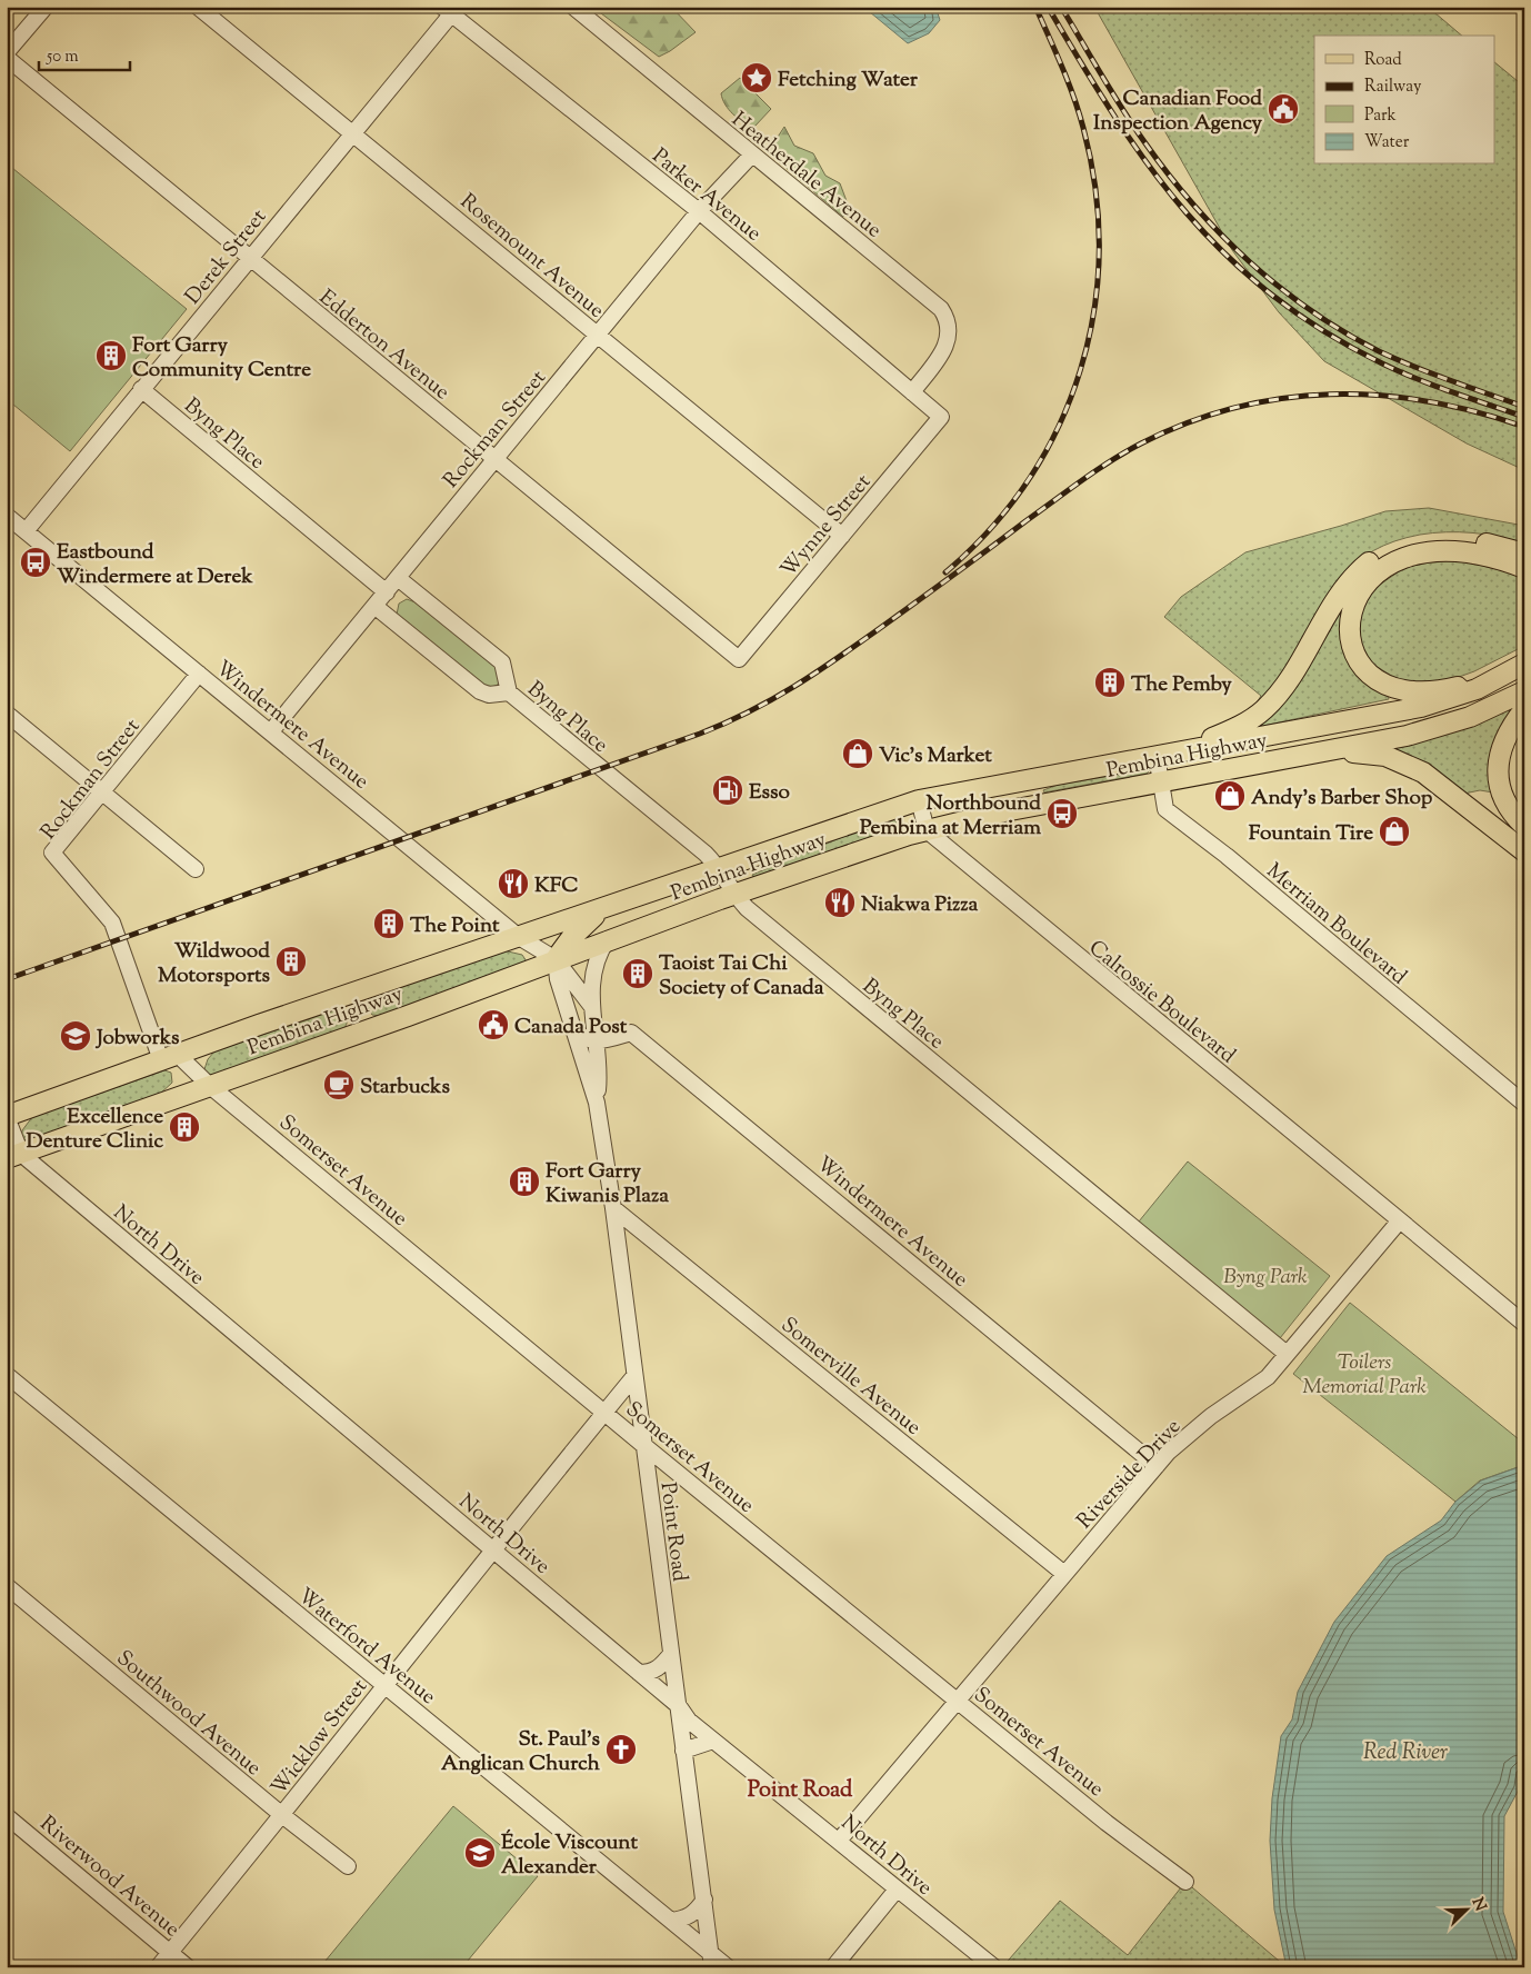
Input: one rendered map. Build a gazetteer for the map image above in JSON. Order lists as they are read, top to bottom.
{
  "streets": {
    "main road": ["Pembina Highway"],
    "street": [
      "Heatherdale Avenue",
      "Parker Avenue",
      "Rosemount Avenue",
      "Derek Street",
      "Edderton Avenue",
      "Rockman Street",
      "Byng Place",
      "Wynne Street",
      "Windermere Avenue",
      "Merriam Boulevard",
      "Calrossie Boulevard",
      "Somerset Avenue",
      "North Drive",
      "Somerville Avenue",
      "Riverside Drive",
      "Point Road",
      "Waterford Avenue",
      "Southwood Avenue",
      "Wicklow Street",
      "Riverwood Avenue"
    ]
  },
  "crossings": [
    ["Heatherdale Avenue", "Parker Avenue"],
    ["Heatherdale Avenue", "Rockman Street"],
    ["Parker Avenue", "Derek Street"],
    ["Parker Avenue", "Rockman Street"],
    ["Parker Avenue", "Wynne Street"],
    ["Rosemount Avenue", "Derek Street"],
    ["Rosemount Avenue", "Rockman Street"],
    ["Rosemount Avenue", "Wynne Street"],
    ["Derek Street", "Edderton Avenue"],
    ["Derek Street", "Byng Place"],
    ["Derek Street", "Windermere Avenue"],
    ["Edderton Avenue", "Rockman Street"],
    ["Edderton Avenue", "Wynne Street"],
    ["Rockman Street", "Byng Place"],
    ["Rockman Street", "Windermere Avenue"],
    ["Rockman Street", "Pembina Highway"],
    ["Rockman Street", "Somerset Avenue"],
    ["Byng Place", "Pembina Highway"],
    ["Byng Place", "Riverside Drive"],
    ["Windermere Avenue", "Pembina Highway"],
    ["Windermere Avenue", "Riverside Drive"],
    ["Windermere Avenue", "Point Road"],
    ["Pembina Highway", "Merriam Boulevard"],
    ["Pembina Highway", "Calrossie Boulevard"],
    ["Pembina Highway", "Somerset Avenue"],
    ["Pembina Highway", "North Drive"],
    ["Pembina Highway", "Point Road"],
    ["Calrossie Boulevard", "Riverside Drive"],
    ["Somerset Avenue", "Riverside Drive"],
    ["Somerset Avenue", "Point Road"],
    ["Somerset Avenue", "Wicklow Street"],
    ["North Drive", "Riverside Drive"],
    ["North Drive", "Point Road"],
    ["North Drive", "Wicklow Street"],
    ["Somerville Avenue", "Riverside Drive"],
    ["Somerville Avenue", "Point Road"],
    ["Point Road", "Waterford Avenue"],
    ["Point Road", "Wicklow Street"],
    ["Waterford Avenue", "Wicklow Street"],
    ["Southwood Avenue", "Wicklow Street"],
    ["Wicklow Street", "Riverwood Avenue"]
  ],
  "districts": ["Point Road"],
  "water": ["Red River"],
  "parks": ["Byng Park", "Toilers Memorial Park"],
  "places": {
    "place": ["Fetching Water"],
    "public building": ["Canadian Food Inspection Agency", "Canada Post"],
    "building": [
      "Fort Garry Community Centre",
      "The Pemby",
      "The Point",
      "Wildwood Motorsports",
      "Taoist Tai Chi Society of Canada",
      "Excellence Denture Clinic",
      "Fort Garry Kiwanis Plaza"
    ],
    "bus stop": ["Eastbound Windermere at Derek", "Northbound Pembina at Merriam"],
    "shop": ["Vic’s Market", "Andy's Barber Shop", "Fountain Tire"],
    "fuel station": ["Esso"],
    "restaurant": ["KFC", "Niakwa Pizza"],
    "school or university": ["Jobworks", "École Viscount Alexander"],
    "cafe": ["Starbucks"],
    "church": ["St. Paul's Anglican Church"]
  },
  "legend": [
    "Road",
    "Railway",
    "Park",
    "Water"
  ],
  "scale_bar": "50 m",
  "north": "top right"
}
